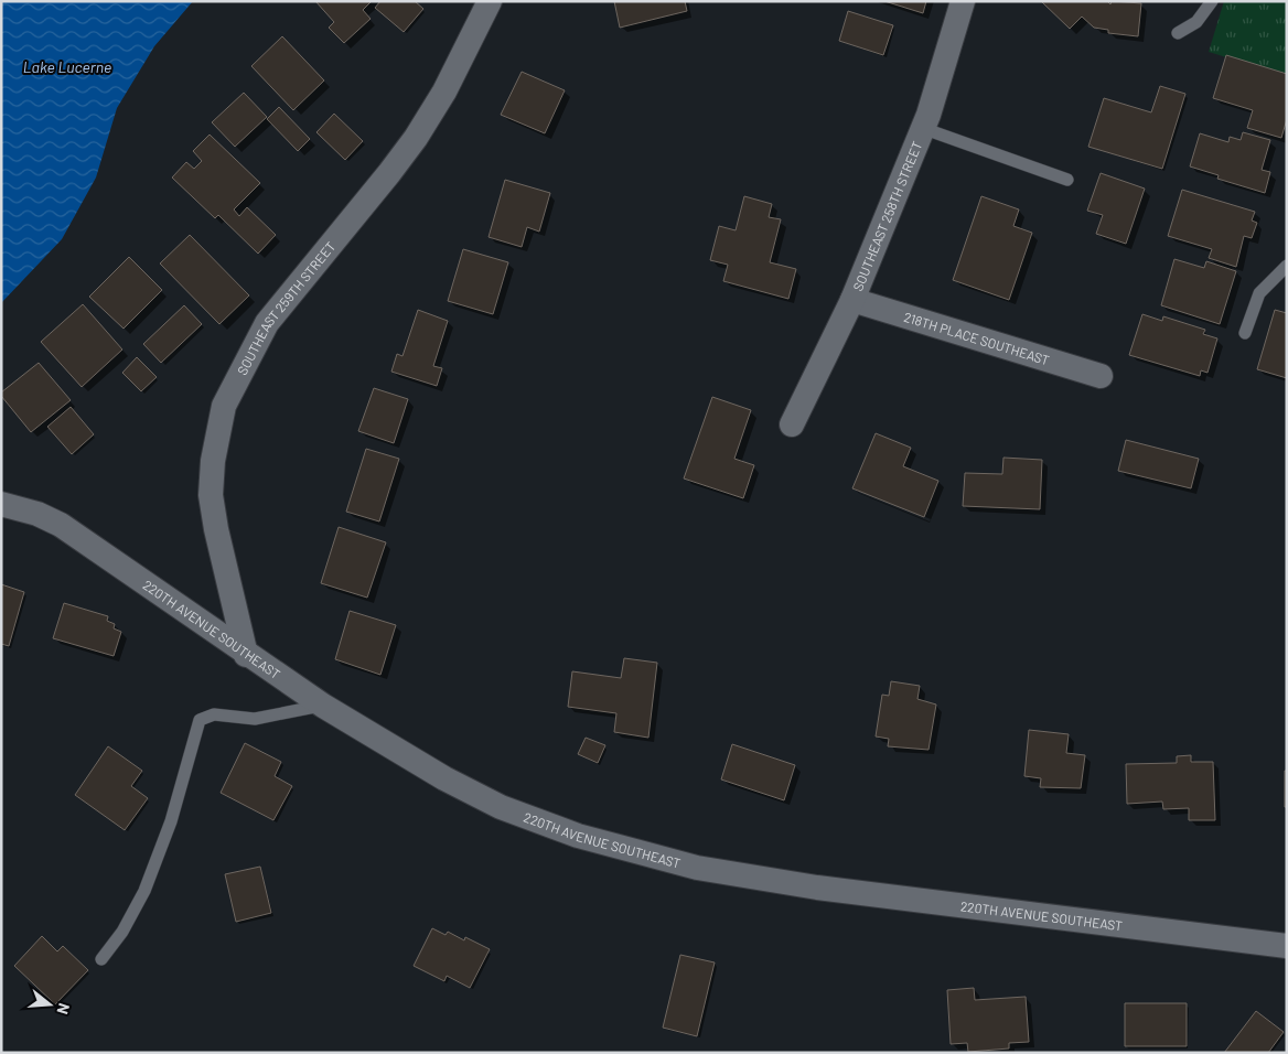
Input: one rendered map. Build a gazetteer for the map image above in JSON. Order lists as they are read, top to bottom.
{
  "streets": {
    "street": [
      "SOUTHEAST 258TH STREET",
      "SOUTHEAST 259TH STREET",
      "218TH PLACE SOUTHEAST",
      "220TH AVENUE SOUTHEAST"
    ]
  },
  "crossings": [
    ["SOUTHEAST 258TH STREET", "218TH PLACE SOUTHEAST"],
    ["SOUTHEAST 259TH STREET", "220TH AVENUE SOUTHEAST"]
  ],
  "water": ["Lake Lucerne"],
  "north": "right"
}
